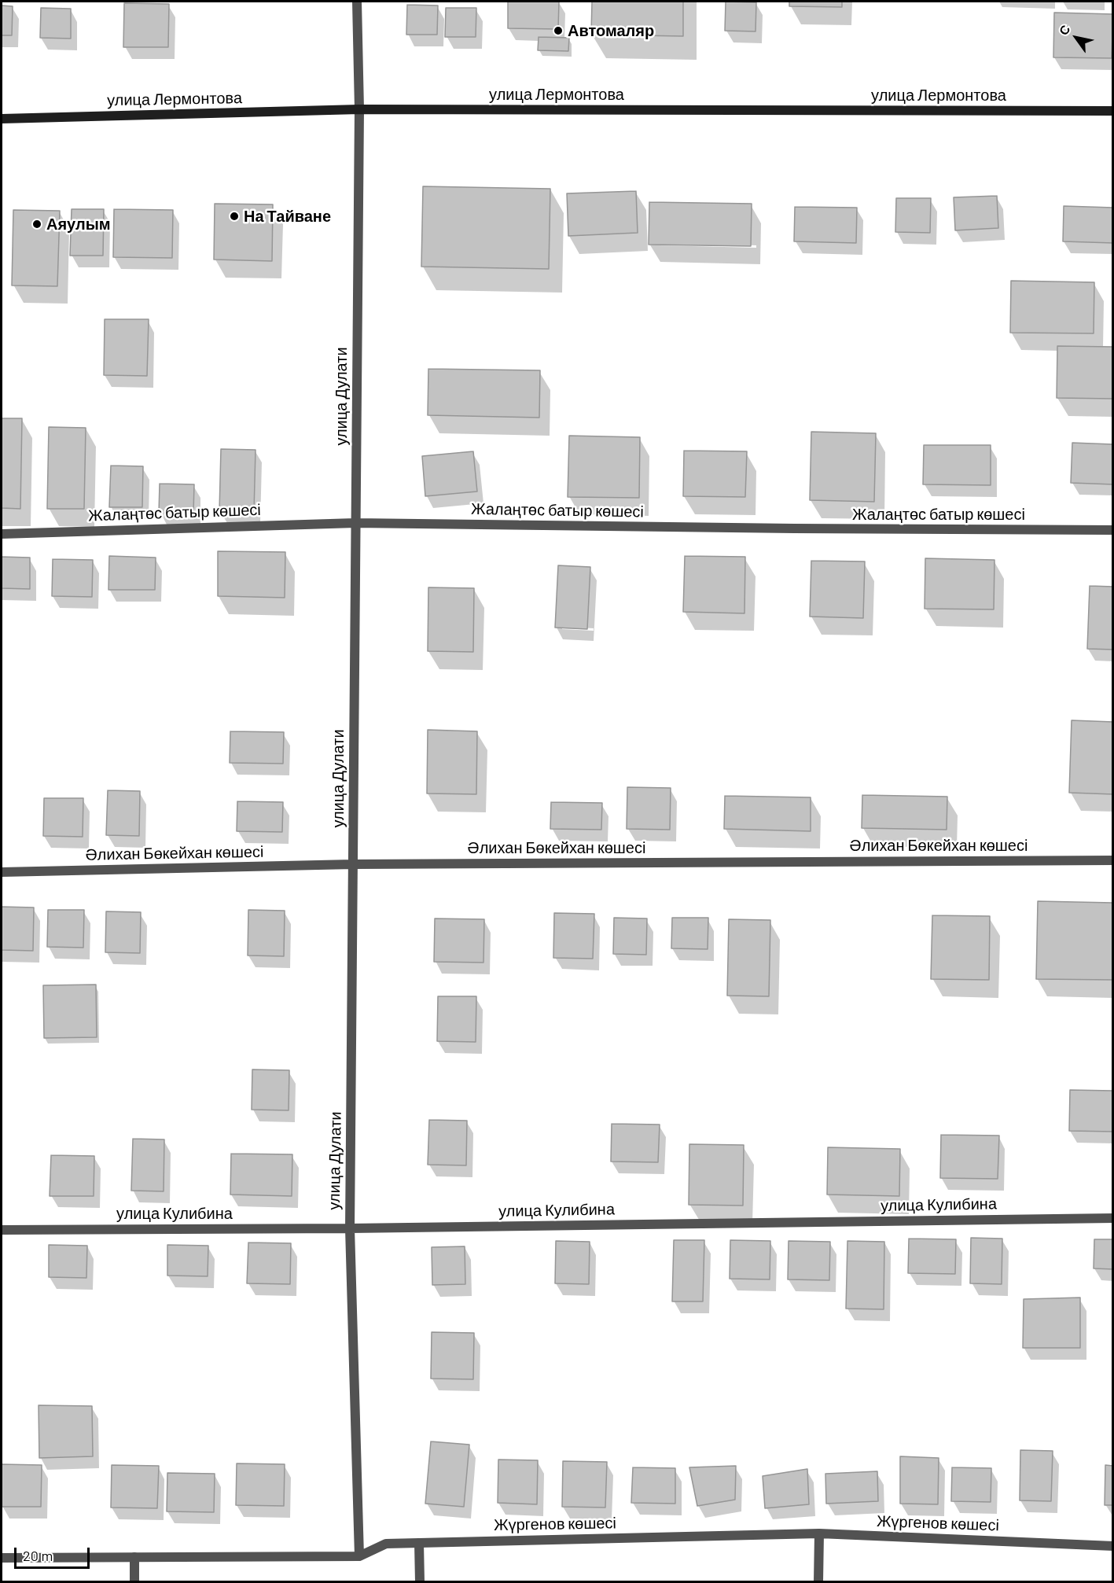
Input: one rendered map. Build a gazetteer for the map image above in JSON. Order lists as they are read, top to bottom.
{
  "streets": {
    "main road": ["улица Лермонтова"],
    "street": [
      "улица Дулати",
      "Жалаңтөс батыр көшесі",
      "Әлихан Бөкейхан көшесі",
      "улица Кулибина",
      "Жүргенов көшесі"
    ]
  },
  "crossings": [
    ["улица Лермонтова", "улица Дулати"],
    ["улица Дулати", "Жалаңтөс батыр көшесі"],
    ["улица Дулати", "Әлихан Бөкейхан көшесі"],
    ["улица Дулати", "улица Кулибина"],
    ["улица Дулати", "Жүргенов көшесі"]
  ],
  "places": ["Автомаляр", "На Тайване", "Аяулым"],
  "scale_bar": "20 m",
  "north": "top left"
}
